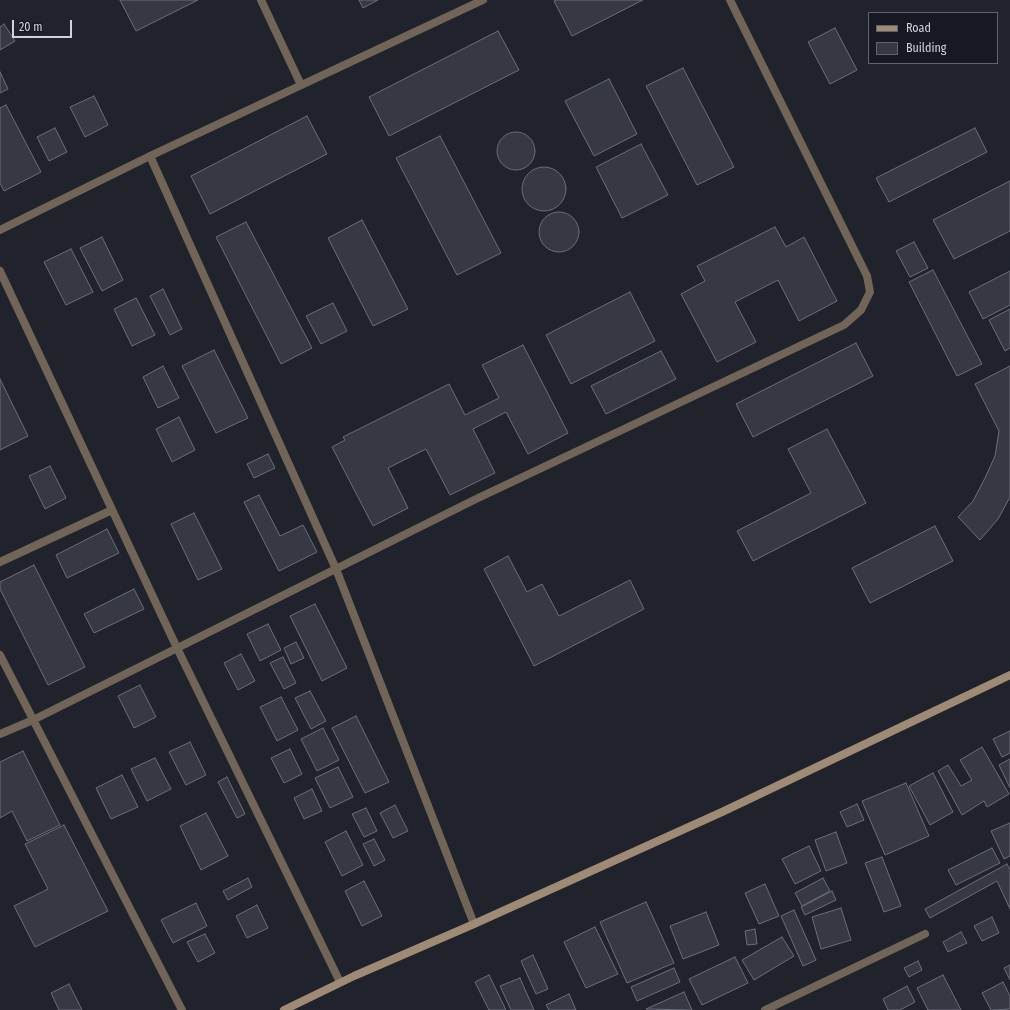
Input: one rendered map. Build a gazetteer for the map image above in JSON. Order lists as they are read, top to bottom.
{
  "legend": ["Road", "Building"],
  "scale_bar": "20 m"
}
